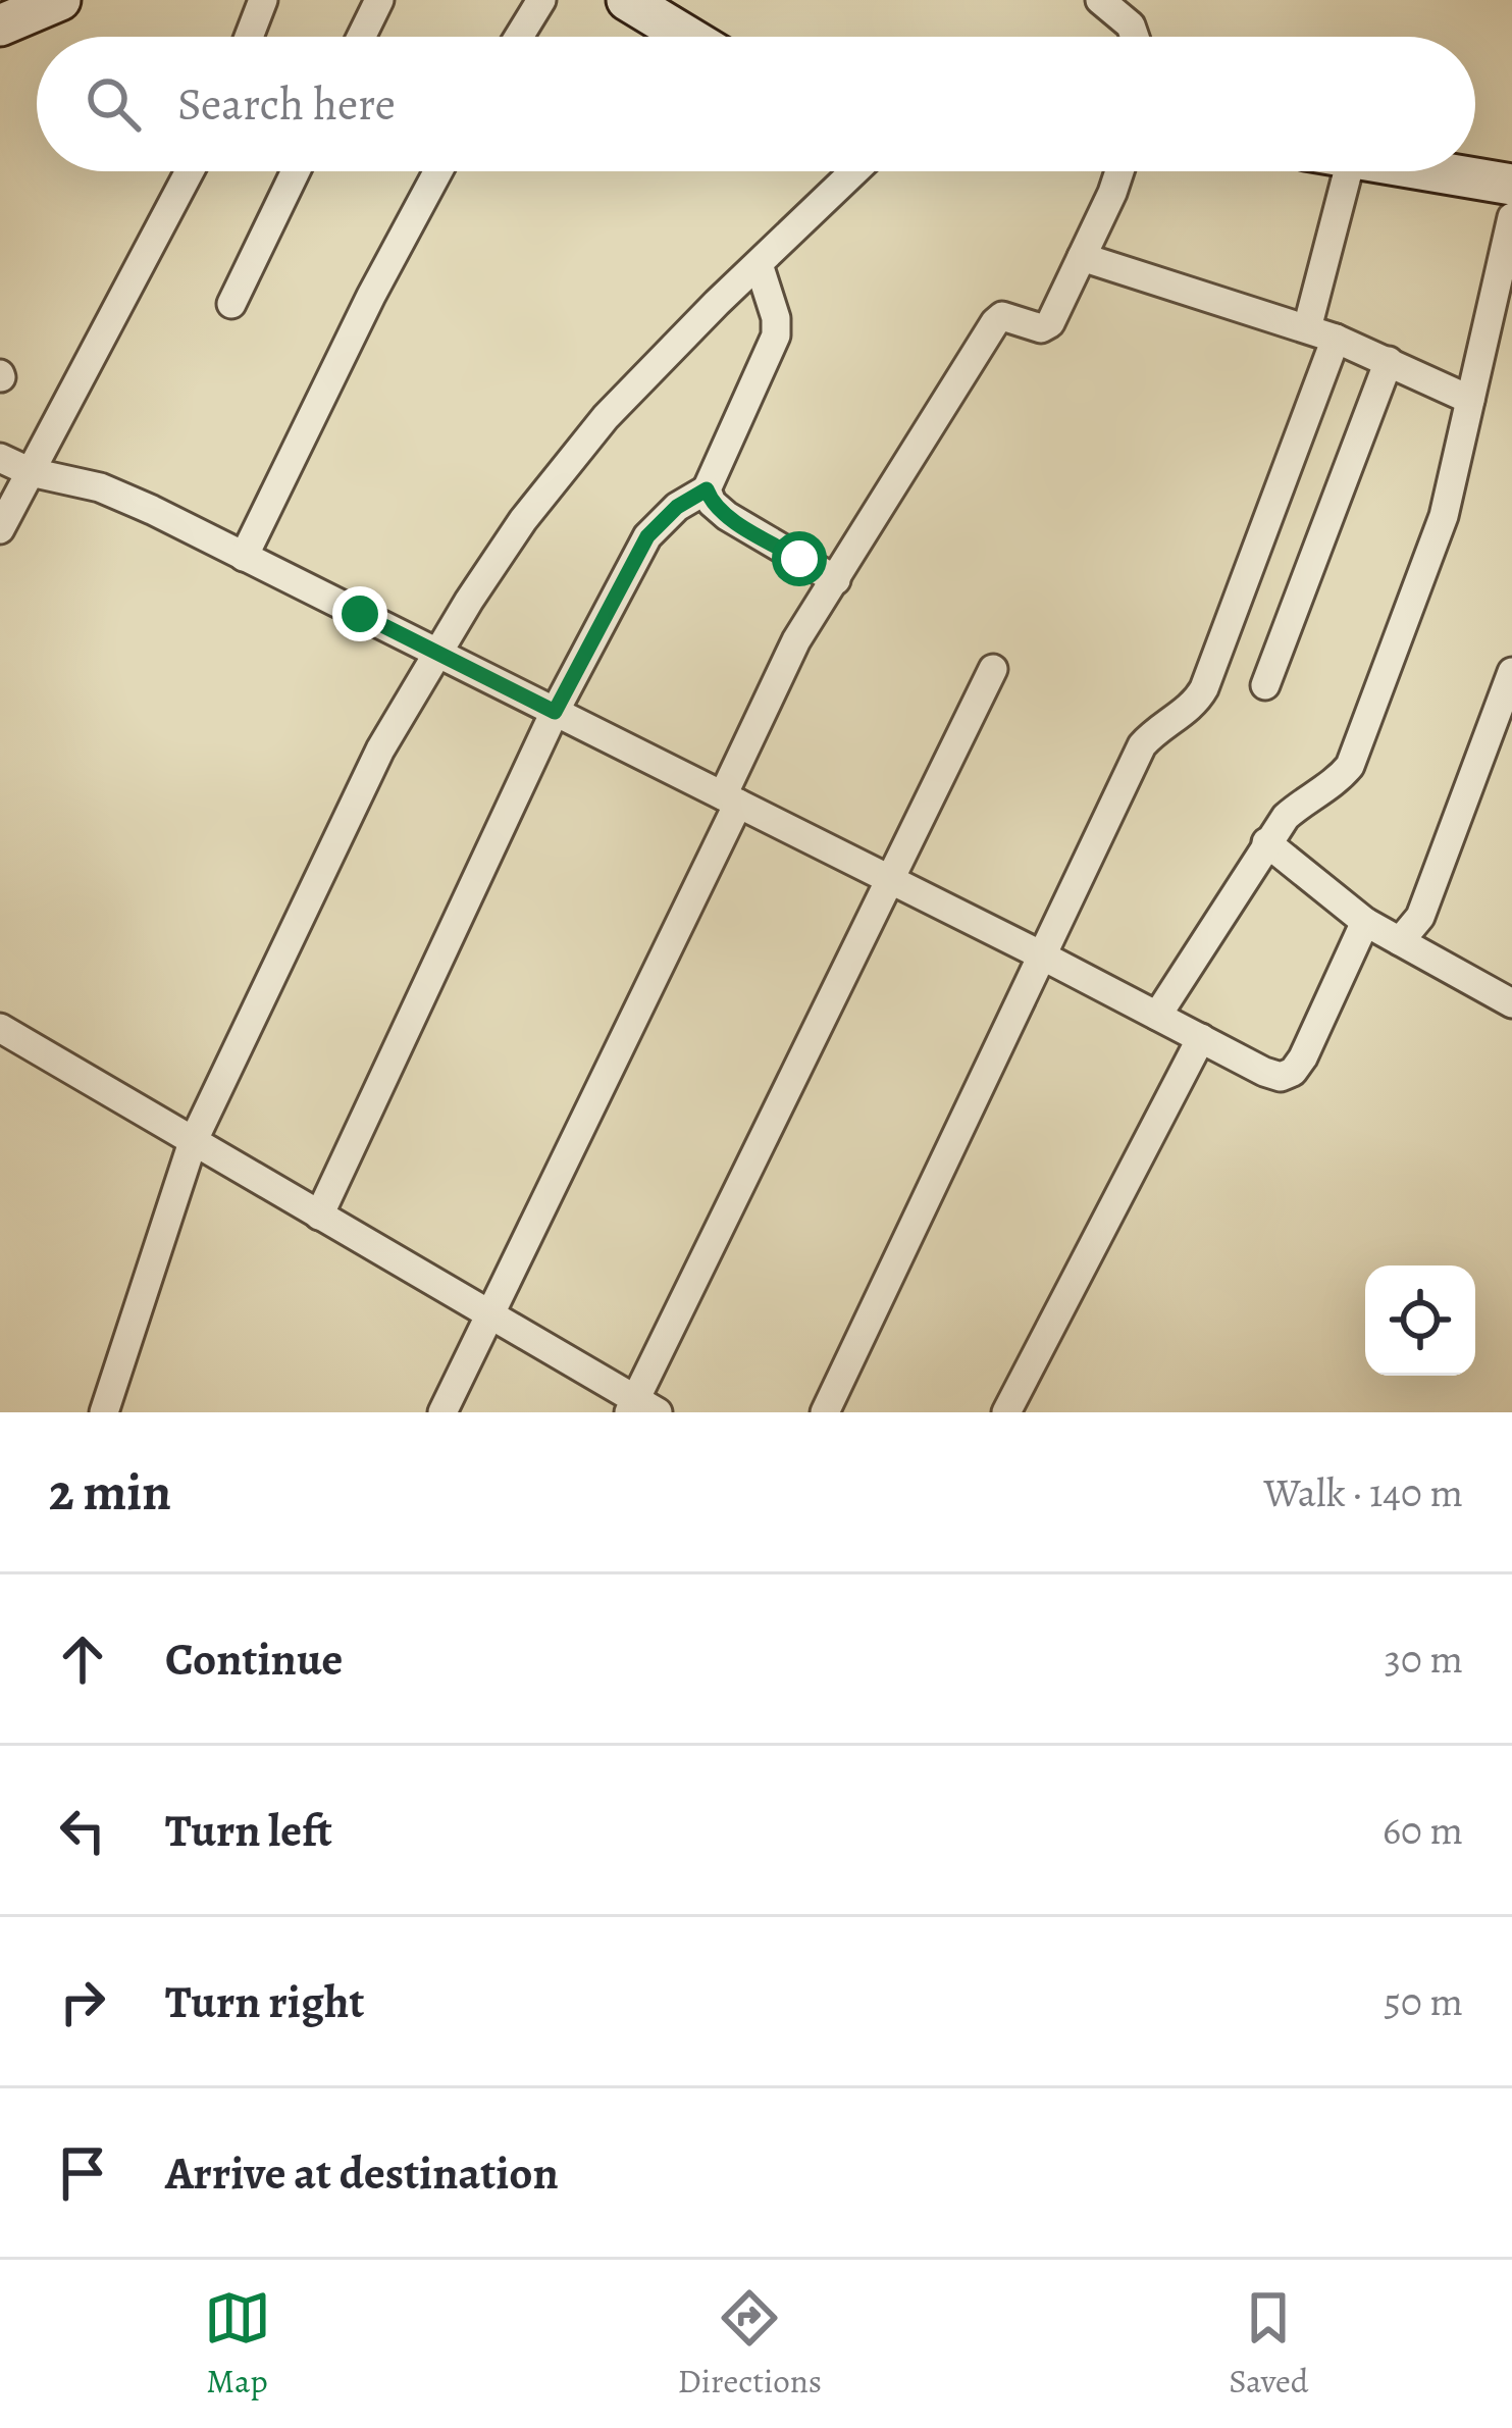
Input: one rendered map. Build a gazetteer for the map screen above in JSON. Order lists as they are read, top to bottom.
{
  "page": {
    "search": "Search here",
    "heading": ["2 min", "Walk · 140 m"],
    "list": [
      ["Continue", "30 m"],
      ["Turn left", "60 m"],
      ["Turn right", "50 m"],
      "Arrive at destination"
    ],
    "nav": ["Map", "Directions", "Saved"]
  }
}
